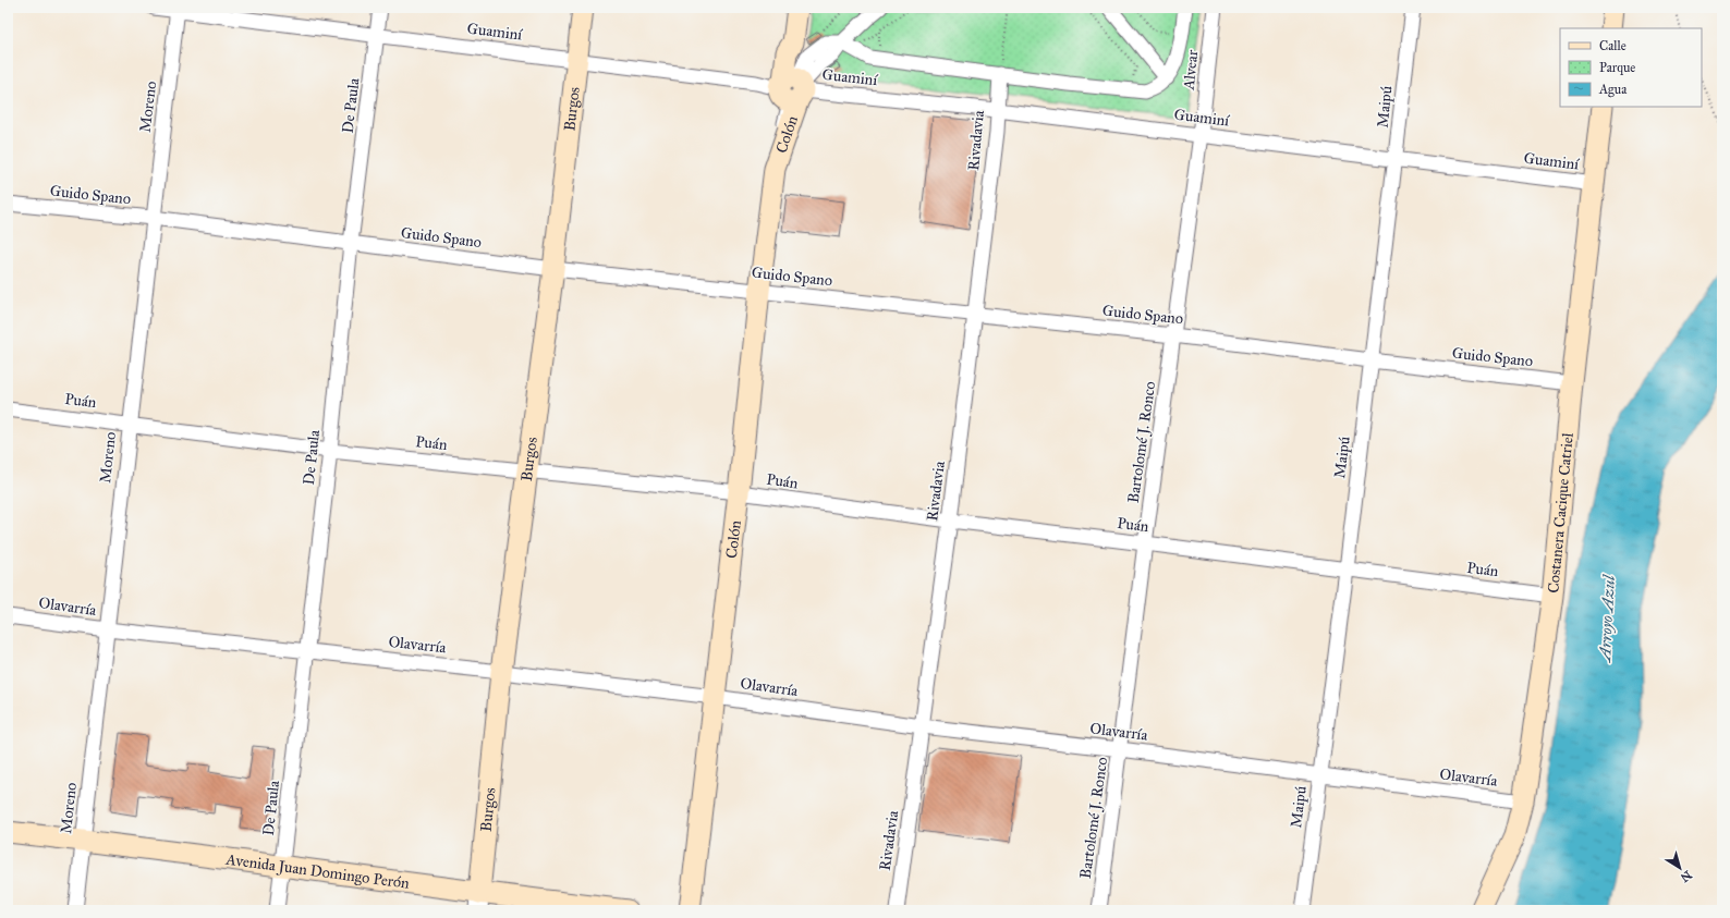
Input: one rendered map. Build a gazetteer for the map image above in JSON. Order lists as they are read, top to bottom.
{
  "streets": {
    "main road": [
      "Burgos",
      "Colón",
      "Costanera Cacique Catriel",
      "Avenida Juan Domingo Perón"
    ],
    "street": [
      "Guaminí",
      "Alvear",
      "De Paula",
      "Moreno",
      "Maipú",
      "Rivadavia",
      "Guido Spano",
      "Puán",
      "Bartolomé J. Ronco",
      "Olavarría"
    ]
  },
  "crossings": [
    ["Guaminí", "Alvear"],
    ["Guaminí", "De Paula"],
    ["Guaminí", "Moreno"],
    ["Guaminí", "Maipú"],
    ["Guaminí", "Burgos"],
    ["Guaminí", "Colón"],
    ["Guaminí", "Rivadavia"],
    ["Guaminí", "Bartolomé J. Ronco"],
    ["Guaminí", "Costanera Cacique Catriel"],
    ["Alvear", "Bartolomé J. Ronco"],
    ["De Paula", "Guido Spano"],
    ["De Paula", "Puán"],
    ["De Paula", "Olavarría"],
    ["De Paula", "Avenida Juan Domingo Perón"],
    ["Moreno", "Guido Spano"],
    ["Moreno", "Puán"],
    ["Moreno", "Olavarría"],
    ["Moreno", "Avenida Juan Domingo Perón"],
    ["Maipú", "Guido Spano"],
    ["Maipú", "Puán"],
    ["Maipú", "Olavarría"],
    ["Burgos", "Guido Spano"],
    ["Burgos", "Puán"],
    ["Burgos", "Olavarría"],
    ["Burgos", "Avenida Juan Domingo Perón"],
    ["Colón", "Guido Spano"],
    ["Colón", "Puán"],
    ["Colón", "Olavarría"],
    ["Rivadavia", "Guido Spano"],
    ["Rivadavia", "Puán"],
    ["Rivadavia", "Olavarría"],
    ["Guido Spano", "Bartolomé J. Ronco"],
    ["Guido Spano", "Costanera Cacique Catriel"],
    ["Puán", "Bartolomé J. Ronco"],
    ["Puán", "Costanera Cacique Catriel"],
    ["Bartolomé J. Ronco", "Olavarría"],
    ["Costanera Cacique Catriel", "Olavarría"]
  ],
  "water": ["Arroyo Azul"],
  "legend": ["Calle", "Parque", "Agua"],
  "north": "bottom right"
}
